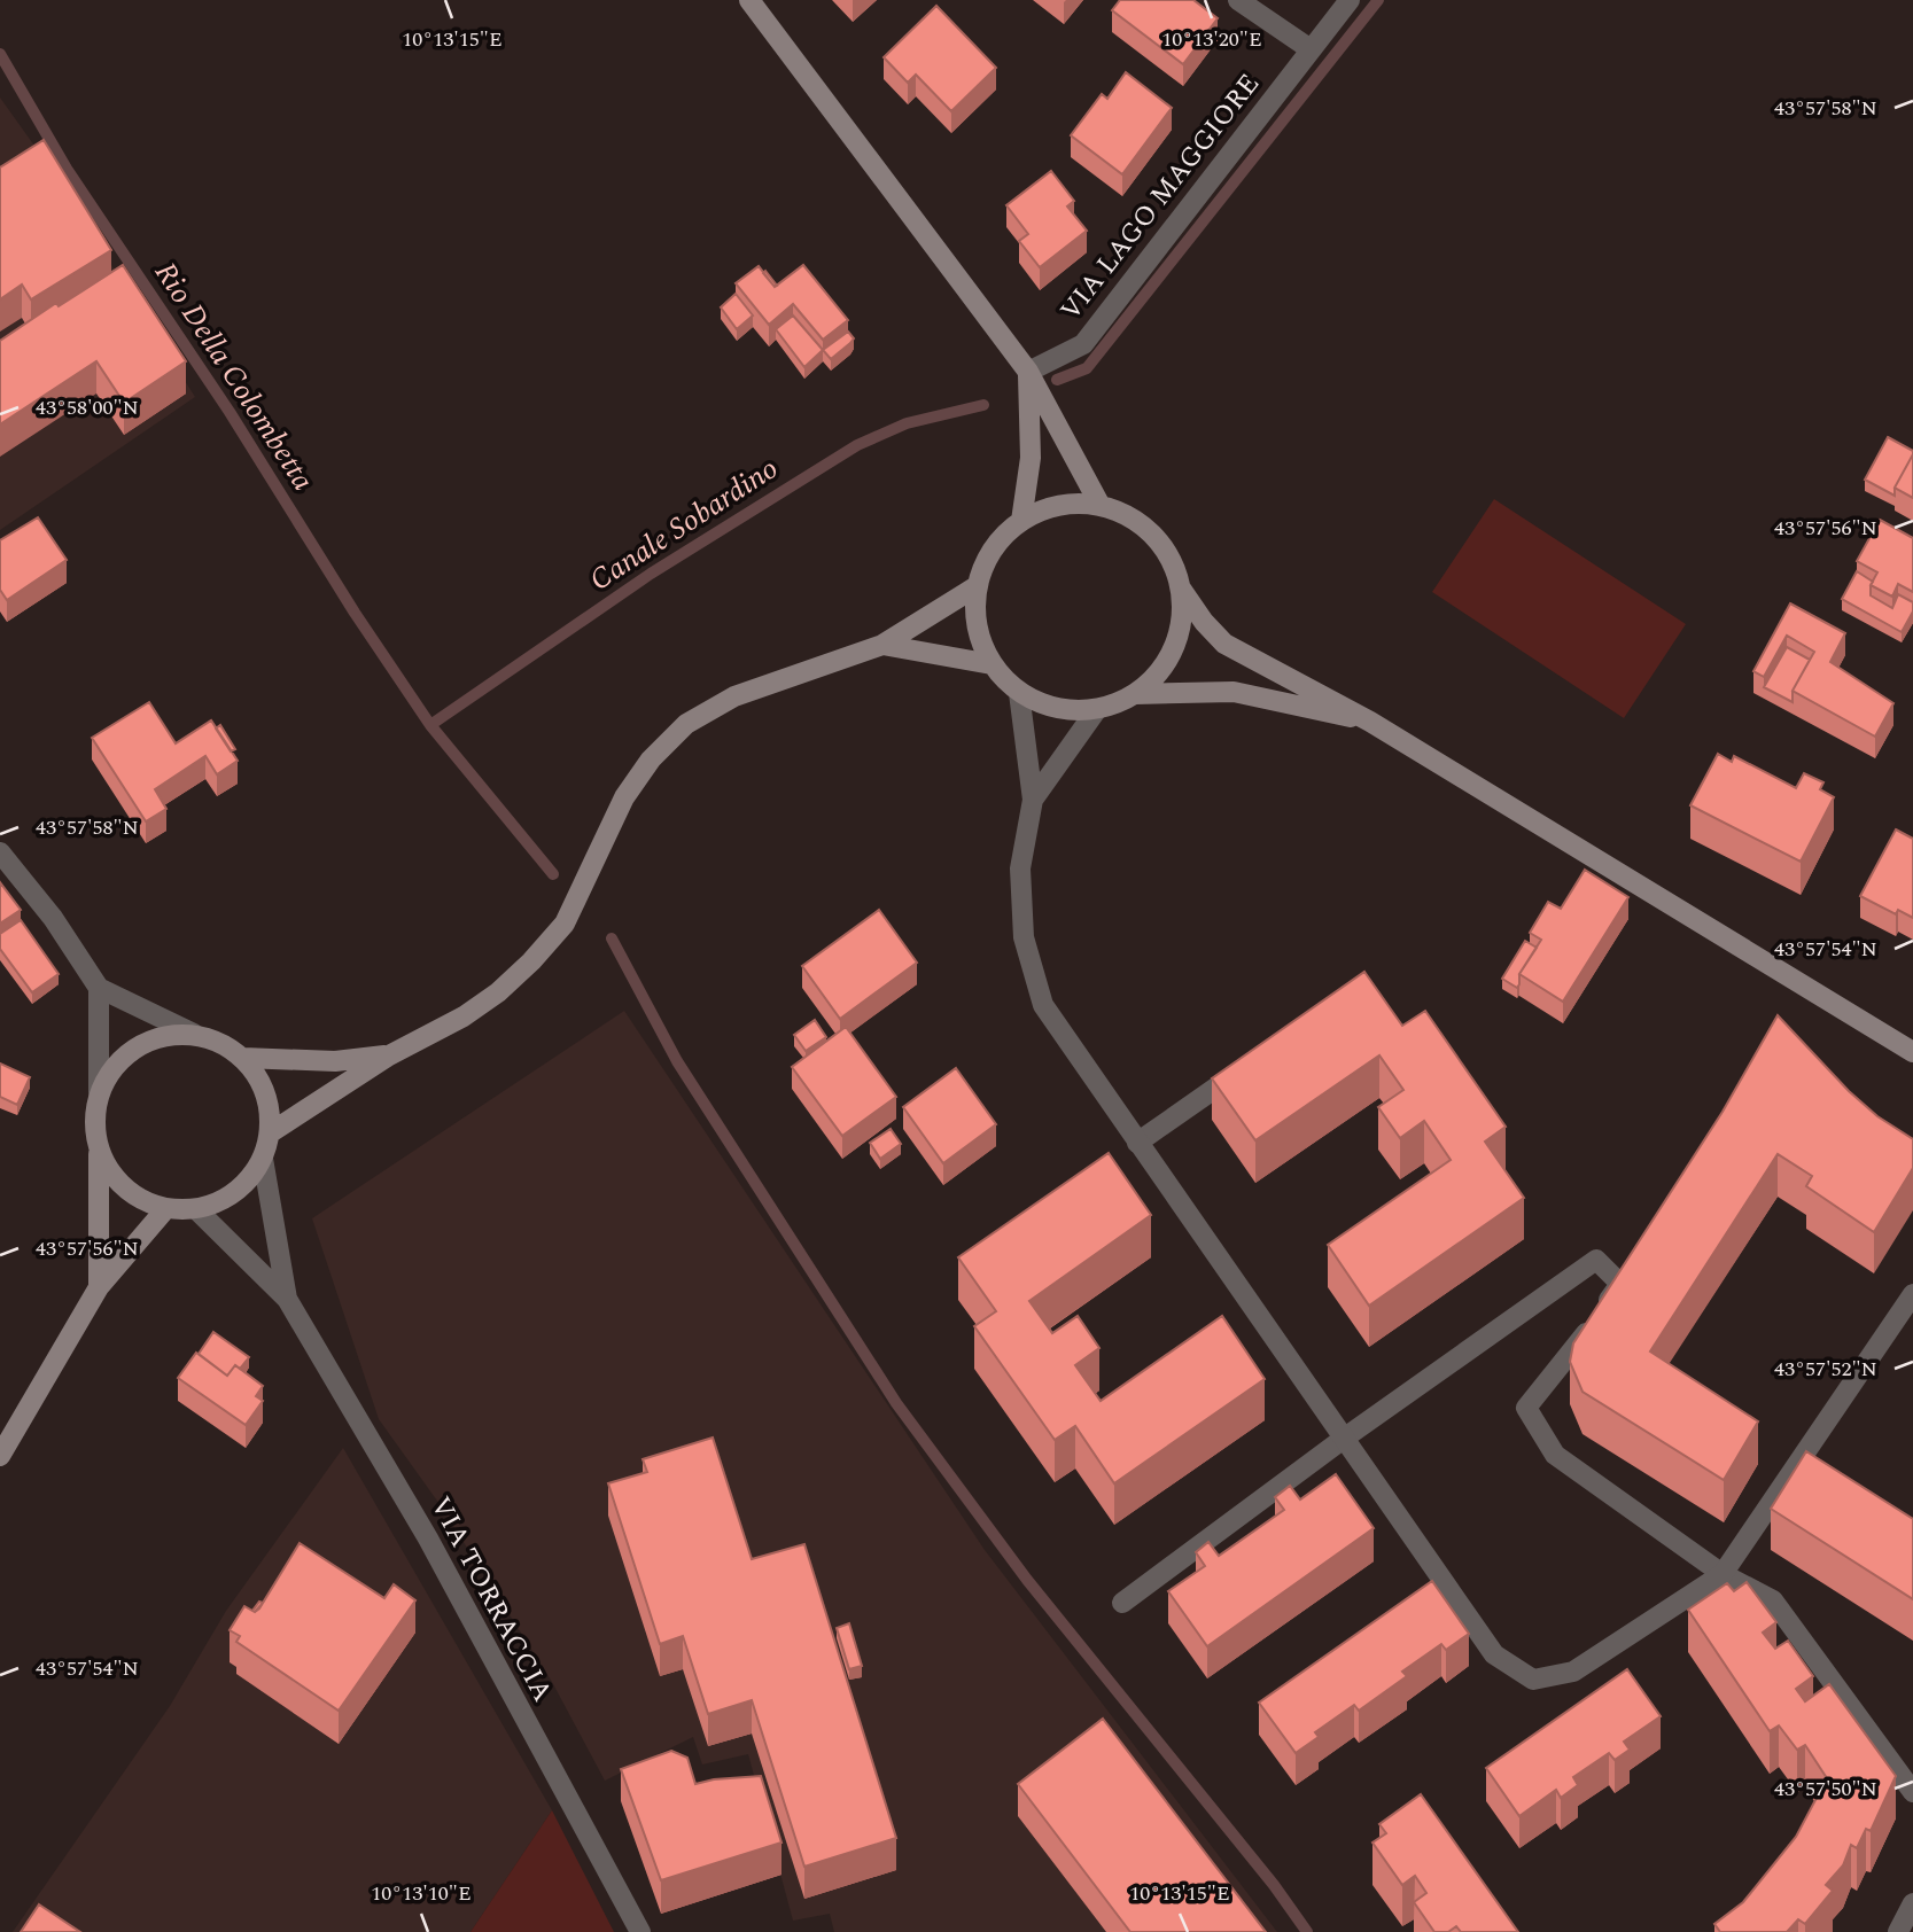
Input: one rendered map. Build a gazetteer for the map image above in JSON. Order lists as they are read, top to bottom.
{
  "streets": {
    "street": ["VIA LAGO MAGGIORE", "VIA TORRACCIA"]
  },
  "water": ["Rio Della Colombetta", "Canale Sobardino"],
  "coordinates": [
    "10°13'15\"E",
    "10°13'20\"E",
    "43°57'58\"N",
    "43°58'00\"N",
    "43°57'56\"N",
    "43°57'54\"N",
    "43°57'52\"N",
    "43°57'50\"N",
    "10°13'10\"E"
  ]
}
